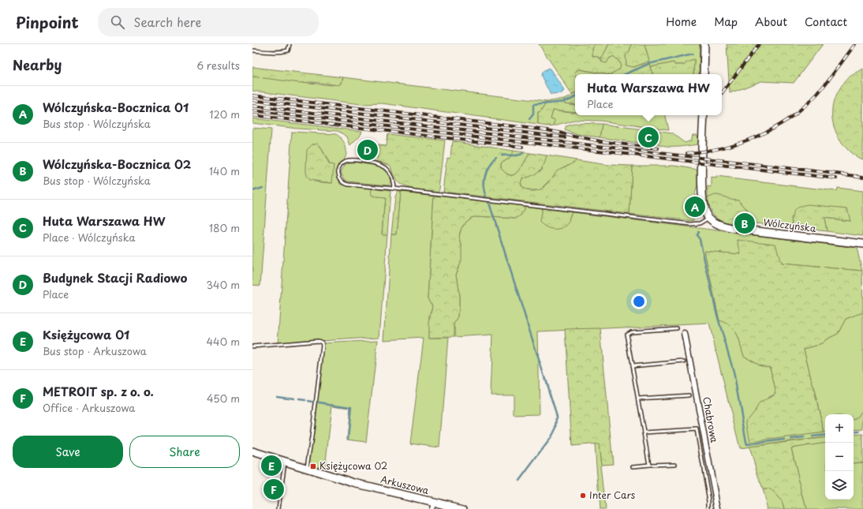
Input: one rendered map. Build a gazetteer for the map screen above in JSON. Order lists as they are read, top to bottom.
{
  "streets": {
    "street": ["Wólczyńska", "Chabrowa", "Arkuszowa"]
  },
  "places": {
    "transit": ["Księżycowa 02"],
    "other": ["Inter Cars"]
  },
  "page": {
    "header": "Pinpoint",
    "search": "Search here",
    "nav": [
      "Home",
      "Map",
      "About",
      "Contact"
    ],
    "heading": ["Nearby", "6 results"],
    "popup": ["Huta Warszawa HW", "Place"],
    "list": [
      {
        "mark": "A",
        "name": "Wólczyńska-Bocznica 01",
        "note": "Bus stop · Wólczyńska",
        "value": "120 m"
      },
      {
        "mark": "B",
        "name": "Wólczyńska-Bocznica 02",
        "note": "Bus stop · Wólczyńska",
        "value": "140 m"
      },
      {
        "mark": "C",
        "name": "Huta Warszawa HW",
        "note": "Place · Wólczyńska",
        "value": "180 m"
      },
      {
        "mark": "D",
        "name": "Budynek Stacji Radiowo",
        "note": "Place",
        "value": "340 m"
      },
      {
        "mark": "E",
        "name": "Księżycowa 01",
        "note": "Bus stop · Arkuszowa",
        "value": "440 m"
      },
      {
        "mark": "F",
        "name": "METROIT sp. z o. o.",
        "note": "Office · Arkuszowa",
        "value": "450 m"
      }
    ],
    "pins": [
      "C",
      "D",
      "A",
      "B",
      "E",
      "F"
    ],
    "map_buttons": ["+", "−"],
    "buttons": ["Save", "Share"]
  }
}
